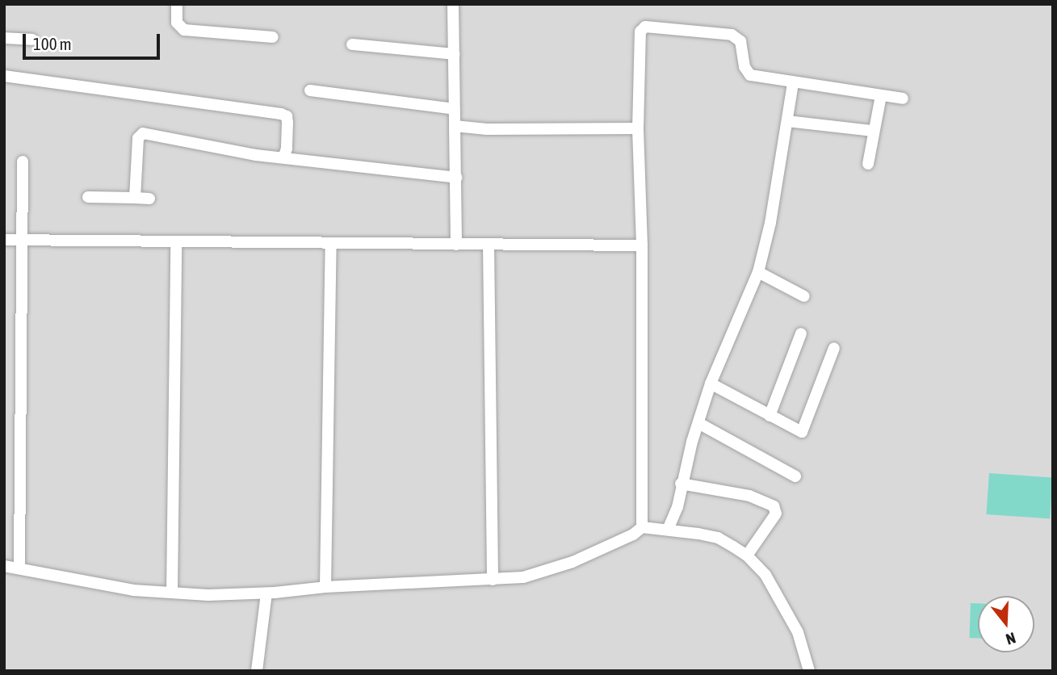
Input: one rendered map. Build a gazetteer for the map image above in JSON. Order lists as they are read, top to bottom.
{
  "scale_bar": "100 m",
  "north": "bottom"
}
